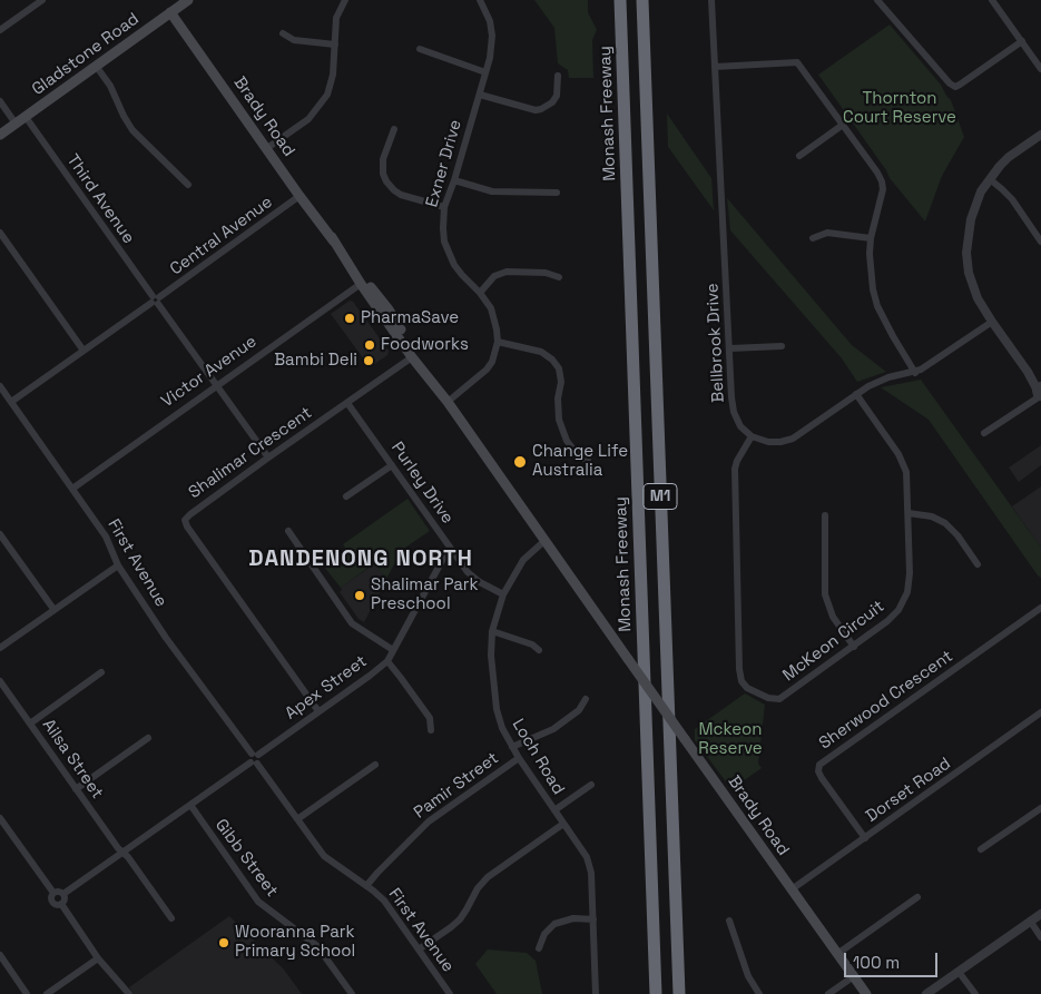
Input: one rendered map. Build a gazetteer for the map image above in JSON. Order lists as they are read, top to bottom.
{
  "streets": {
    "highway": ["Monash Freeway", "M1"],
    "main road": ["Gladstone Road", "Brady Road"],
    "street": [
      "Exner Drive",
      "Third Avenue",
      "Central Avenue",
      "Bellbrook Drive",
      "Victor Avenue",
      "Shalimar Crescent",
      "Purley Drive",
      "First Avenue",
      "McKeon Circuit",
      "Apex Street",
      "Sherwood Crescent",
      "Loch Road",
      "Ailsa Street",
      "Pamir Street",
      "Dorset Road",
      "Gibb Street"
    ]
  },
  "crossings": [
    ["Gladstone Road", "Brady Road"],
    ["Gladstone Road", "Third Avenue"],
    ["Brady Road", "Central Avenue"],
    ["Brady Road", "Victor Avenue"],
    ["Brady Road", "Shalimar Crescent"],
    ["Brady Road", "Loch Road"],
    ["Brady Road", "Dorset Road"],
    ["Third Avenue", "Central Avenue"],
    ["Third Avenue", "Victor Avenue"],
    ["Third Avenue", "Shalimar Crescent"],
    ["Central Avenue", "First Avenue"],
    ["Bellbrook Drive", "McKeon Circuit"],
    ["Victor Avenue", "First Avenue"],
    ["Shalimar Crescent", "Purley Drive"],
    ["Shalimar Crescent", "Apex Street"],
    ["Purley Drive", "Apex Street"],
    ["Purley Drive", "Loch Road"],
    ["First Avenue", "Apex Street"],
    ["First Avenue", "Pamir Street"],
    ["Sherwood Crescent", "Dorset Road"],
    ["Loch Road", "Pamir Street"]
  ],
  "districts": ["DANDENONG NORTH"],
  "parks": ["Thornton Court Reserve", "Mckeon Reserve"],
  "places": [
    "PharmaSave",
    "Foodworks",
    "Bambi Deli",
    "Change Life Australia",
    "Shalimar Park Preschool",
    "Wooranna Park Primary School"
  ],
  "scale_bar": "100 m"
}
